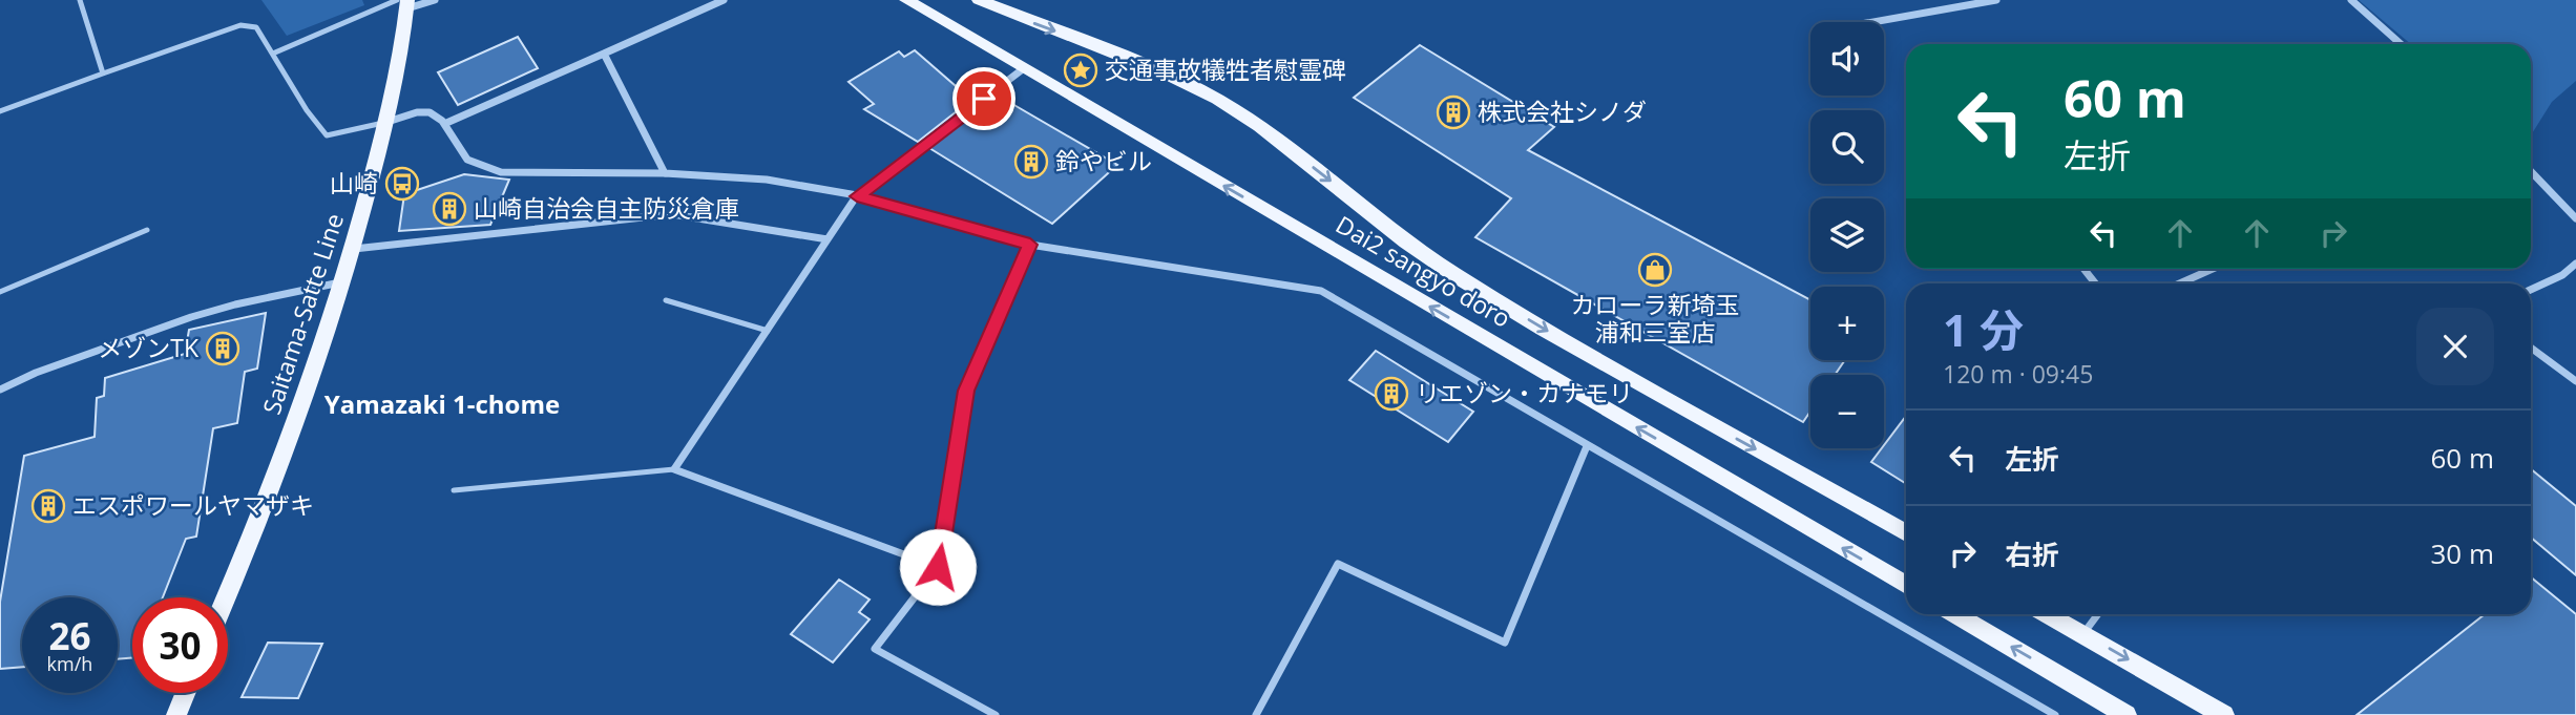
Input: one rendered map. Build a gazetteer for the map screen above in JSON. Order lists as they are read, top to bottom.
{
  "streets": {
    "main road": ["Dai2 sangyo doro", "Saitama-Satte Line"]
  },
  "districts": ["Yamazaki 1-chome"],
  "places": {
    "place": ["交通事故犠牲者慰霊碑"],
    "building": [
      "株式会社シノダ",
      "鈴やビル",
      "山崎自治会自主防災倉庫",
      "メゾンTK",
      "リエゾン・カナモリ",
      "エスポワールヤマザキ"
    ],
    "bus stop": ["山崎"],
    "shop": ["カローラ新埼玉 浦和三室店"]
  },
  "page": {
    "map_buttons": ["+", "−"],
    "turn": ["60 m", "左折"],
    "heading": ["1 分", "120 m · 09:45"],
    "list": [
      {
        "name": "左折",
        "value": "60 m"
      },
      {
        "name": "右折",
        "value": "30 m"
      }
    ],
    "speed": "26 km/h",
    "limit": "30"
  }
}
